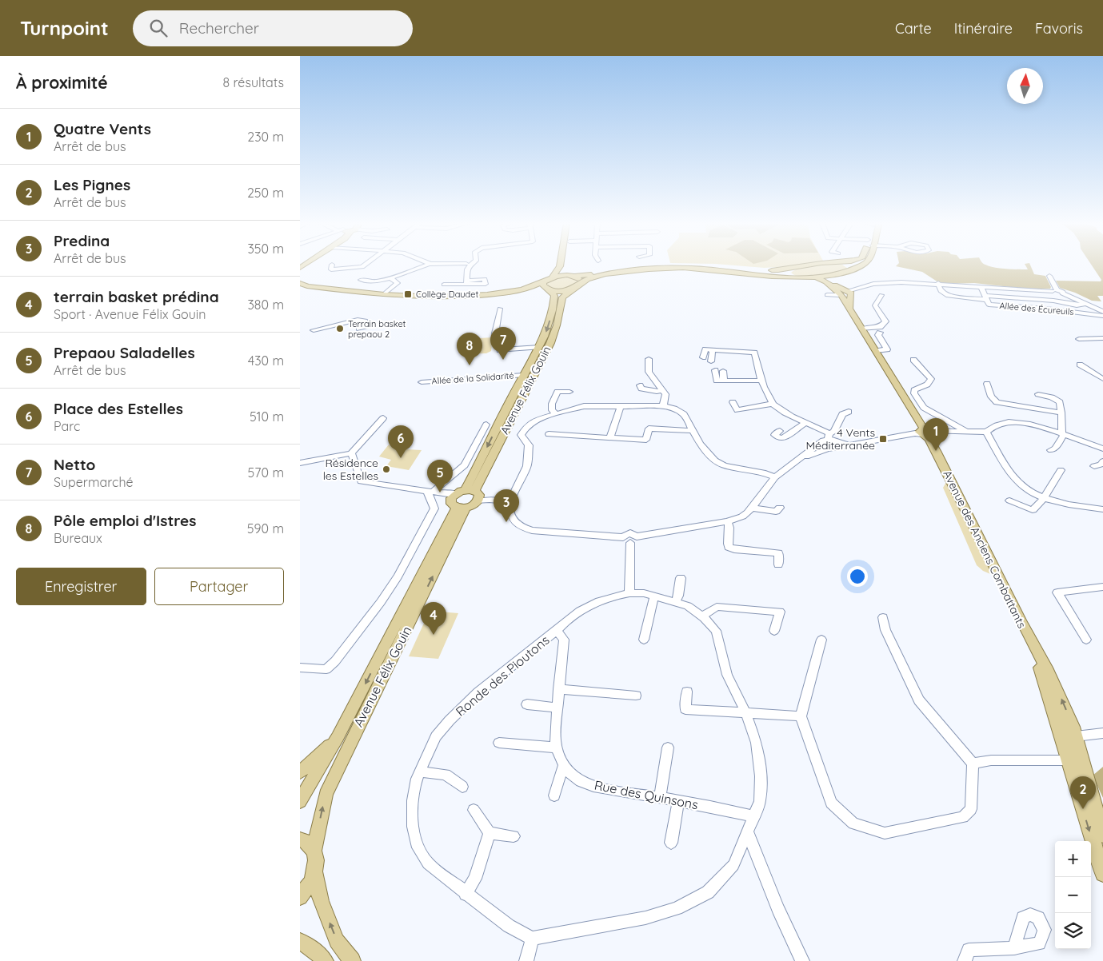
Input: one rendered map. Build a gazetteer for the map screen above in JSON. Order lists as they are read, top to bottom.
{
  "streets": {
    "main road": ["Avenue Félix Gouin", "Avenue des Anciens Combattants"],
    "street": [
      "Allée des Écureuils",
      "Allée de la Solidarité",
      "Ronde des Pioutons",
      "Rue des Quinsons"
    ]
  },
  "crossings": [
    ["Allée de la Solidarité", "Avenue Félix Gouin"],
    ["Avenue Félix Gouin", "Avenue des Anciens Combattants"],
    ["Ronde des Pioutons", "Rue des Quinsons"]
  ],
  "places": {
    "transit": ["Collège Daudet", "4 Vents Méditerranée"],
    "other": ["Terrain basket prepaou 2", "Résidence les Estelles"]
  },
  "north": "top",
  "page": {
    "header": "Turnpoint",
    "search": "Rechercher",
    "nav": ["Carte", "Itinéraire", "Favoris"],
    "heading": ["À proximité", "8 résultats"],
    "list": [
      {
        "mark": "1",
        "name": "Quatre Vents",
        "note": "Arrêt de bus",
        "value": "230 m"
      },
      {
        "mark": "2",
        "name": "Les Pignes",
        "note": "Arrêt de bus",
        "value": "250 m"
      },
      {
        "mark": "3",
        "name": "Predina",
        "note": "Arrêt de bus",
        "value": "350 m"
      },
      {
        "mark": "4",
        "name": "terrain basket prédina",
        "note": "Sport · Avenue Félix Gouin",
        "value": "380 m"
      },
      {
        "mark": "5",
        "name": "Prepaou Saladelles",
        "note": "Arrêt de bus",
        "value": "430 m"
      },
      {
        "mark": "6",
        "name": "Place des Estelles",
        "note": "Parc",
        "value": "510 m"
      },
      {
        "mark": "7",
        "name": "Netto",
        "note": "Supermarché",
        "value": "570 m"
      },
      {
        "mark": "8",
        "name": "Pôle emploi d'Istres",
        "note": "Bureaux",
        "value": "590 m"
      }
    ],
    "pins": [
      "7",
      "8",
      "1",
      "6",
      "5",
      "3",
      "4",
      "2"
    ],
    "buttons": ["Enregistrer", "Partager"],
    "map_buttons": ["+", "−"]
  }
}
